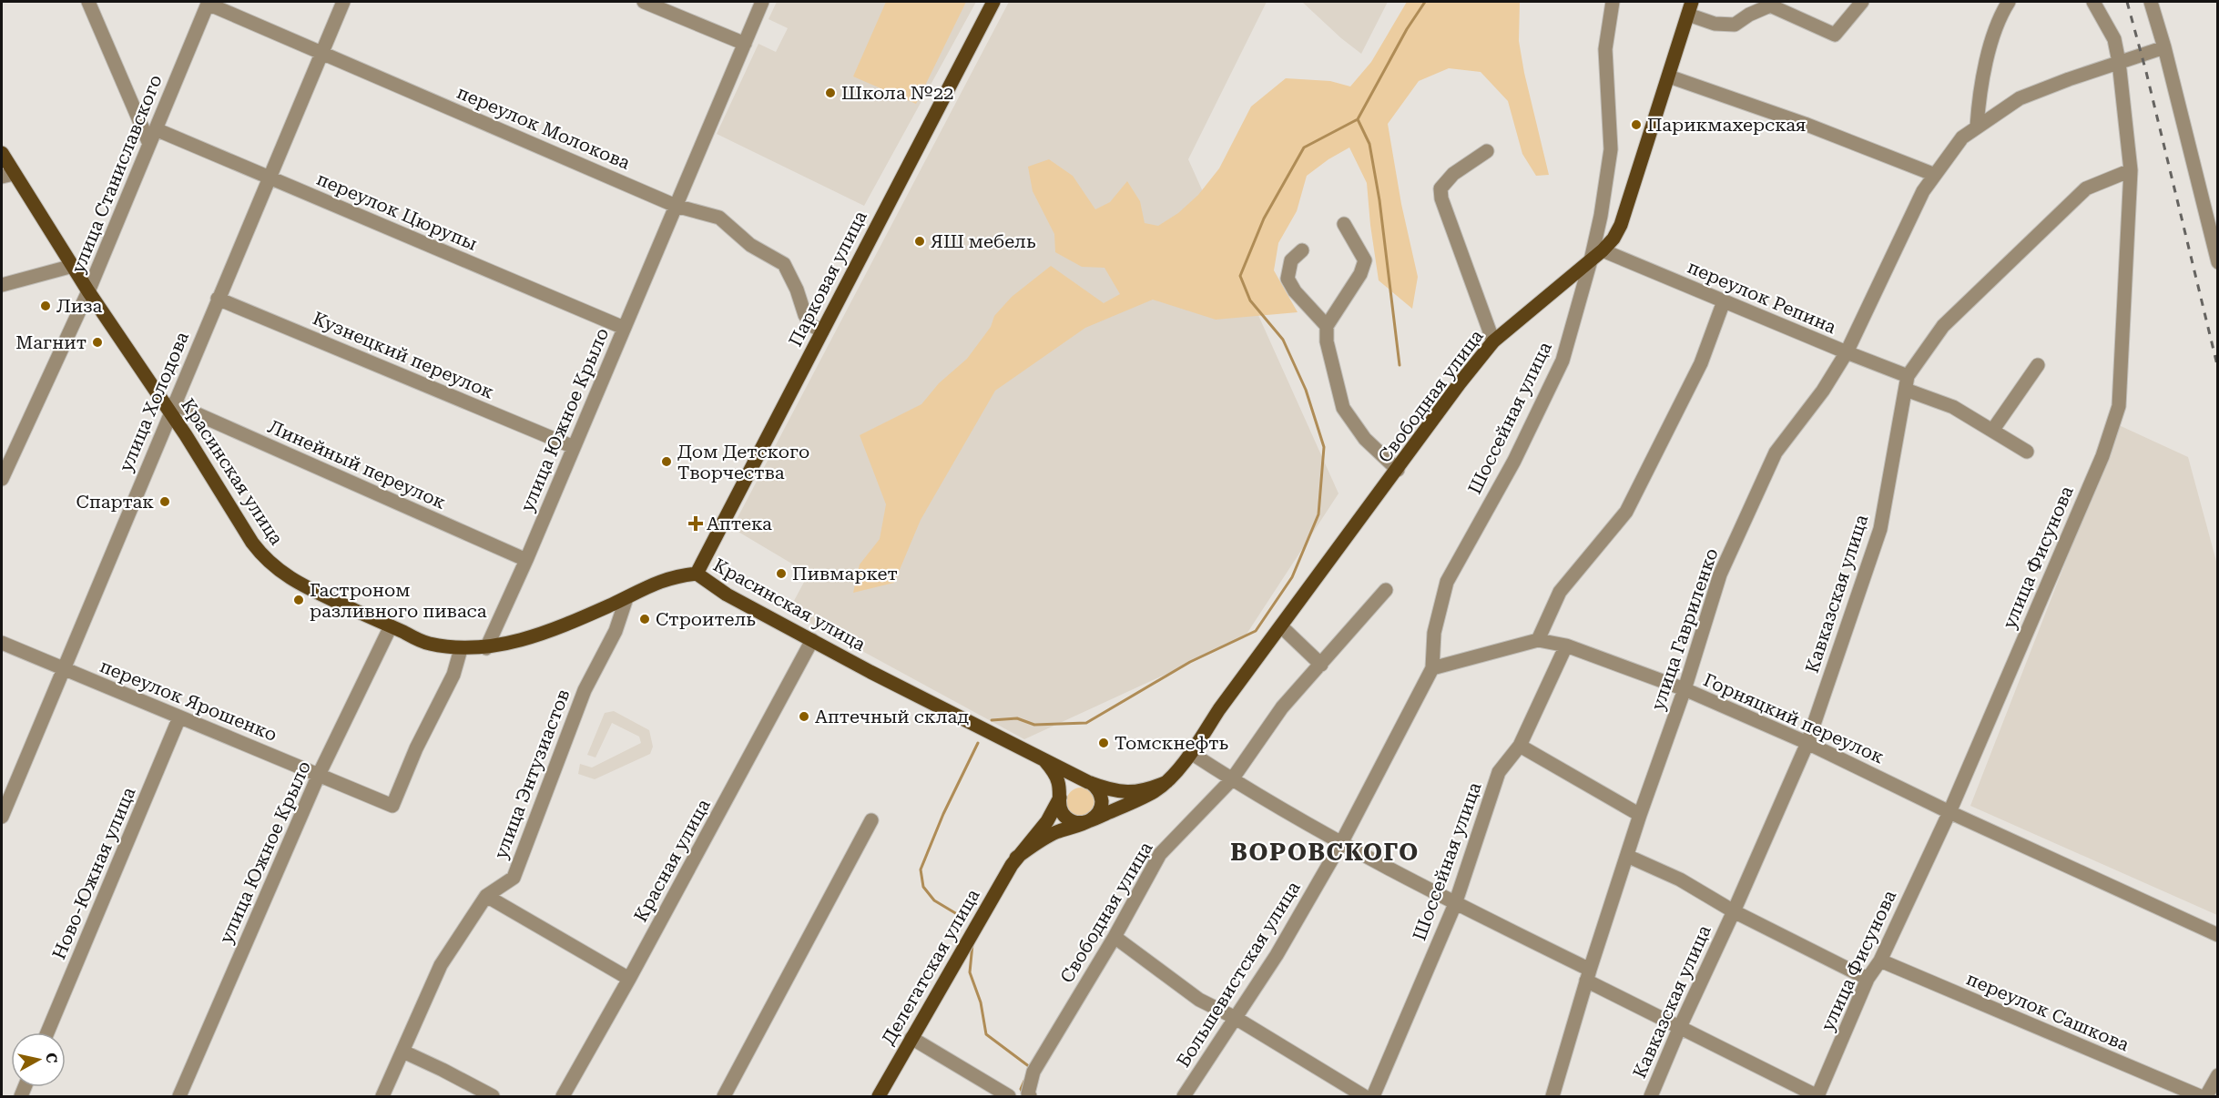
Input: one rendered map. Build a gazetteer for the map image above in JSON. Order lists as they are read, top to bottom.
{
  "streets": {
    "main road": [
      "Парковая улица",
      "Свободная улица",
      "Красинская улица",
      "Делегатская улица"
    ],
    "street": [
      "переулок Молокова",
      "улица Станиславского",
      "переулок Цюрупы",
      "переулок Репина",
      "Кузнецкий переулок",
      "улица Холодова",
      "Шоссейная улица",
      "улица Южное Крыло",
      "Линейный переулок",
      "улица Фисунова",
      "Кавказская улица",
      "улица Гавриленко",
      "переулок Ярошенко",
      "Горняцкий переулок",
      "улица Энтузиастов",
      "Красная улица",
      "Ново-Южная улица",
      "Большевистская улица",
      "переулок Сашкова"
    ]
  },
  "crossings": [
    ["переулок Молокова", "улица Станиславского"],
    ["переулок Молокова", "Парковая улица"],
    ["переулок Молокова", "улица Холодова"],
    ["переулок Молокова", "улица Южное Крыло"],
    ["улица Станиславского", "переулок Цюрупы"],
    ["улица Станиславского", "Красинская улица"],
    ["переулок Цюрупы", "улица Холодова"],
    ["переулок Цюрупы", "улица Южное Крыло"],
    ["Парковая улица", "Красинская улица"],
    ["переулок Репина", "Кавказская улица"],
    ["переулок Репина", "улица Гавриленко"],
    ["Кузнецкий переулок", "улица Холодова"],
    ["Кузнецкий переулок", "улица Южное Крыло"],
    ["Свободная улица", "Шоссейная улица"],
    ["Свободная улица", "Красинская улица"],
    ["Свободная улица", "Делегатская улица"],
    ["улица Холодова", "Линейный переулок"],
    ["улица Холодова", "Красинская улица"],
    ["улица Холодова", "переулок Ярошенко"],
    ["Шоссейная улица", "Горняцкий переулок"],
    ["Шоссейная улица", "Большевистская улица"],
    ["улица Южное Крыло", "Линейный переулок"],
    ["улица Южное Крыло", "Красинская улица"],
    ["улица Южное Крыло", "переулок Ярошенко"],
    ["Линейный переулок", "Красинская улица"],
    ["Красинская улица", "переулок Ярошенко"],
    ["Красинская улица", "улица Энтузиастов"],
    ["Красинская улица", "Красная улица"],
    ["Красинская улица", "Делегатская улица"],
    ["улица Фисунова", "Кавказская улица"],
    ["улица Фисунова", "улица Гавриленко"],
    ["улица Фисунова", "Горняцкий переулок"],
    ["улица Фисунова", "переулок Сашкова"],
    ["Кавказская улица", "Горняцкий переулок"],
    ["улица Гавриленко", "Горняцкий переулок"],
    ["переулок Ярошенко", "Ново-Южная улица"],
    ["Горняцкий переулок", "Большевистская улица"]
  ],
  "districts": ["ВОРОВСКОГО"],
  "places": {
    "other": [
      "Школа №22",
      "Парикмахерская",
      "ЯШ мебель",
      "Лиза",
      "Магнит",
      "Дом Детского Творчества",
      "Спартак",
      "Пивмаркет",
      "Гастроном разливного пиваса",
      "Строитель",
      "Аптечный склад",
      "Томскнефть"
    ],
    "health": ["Аптека"]
  },
  "north": "right"
}
